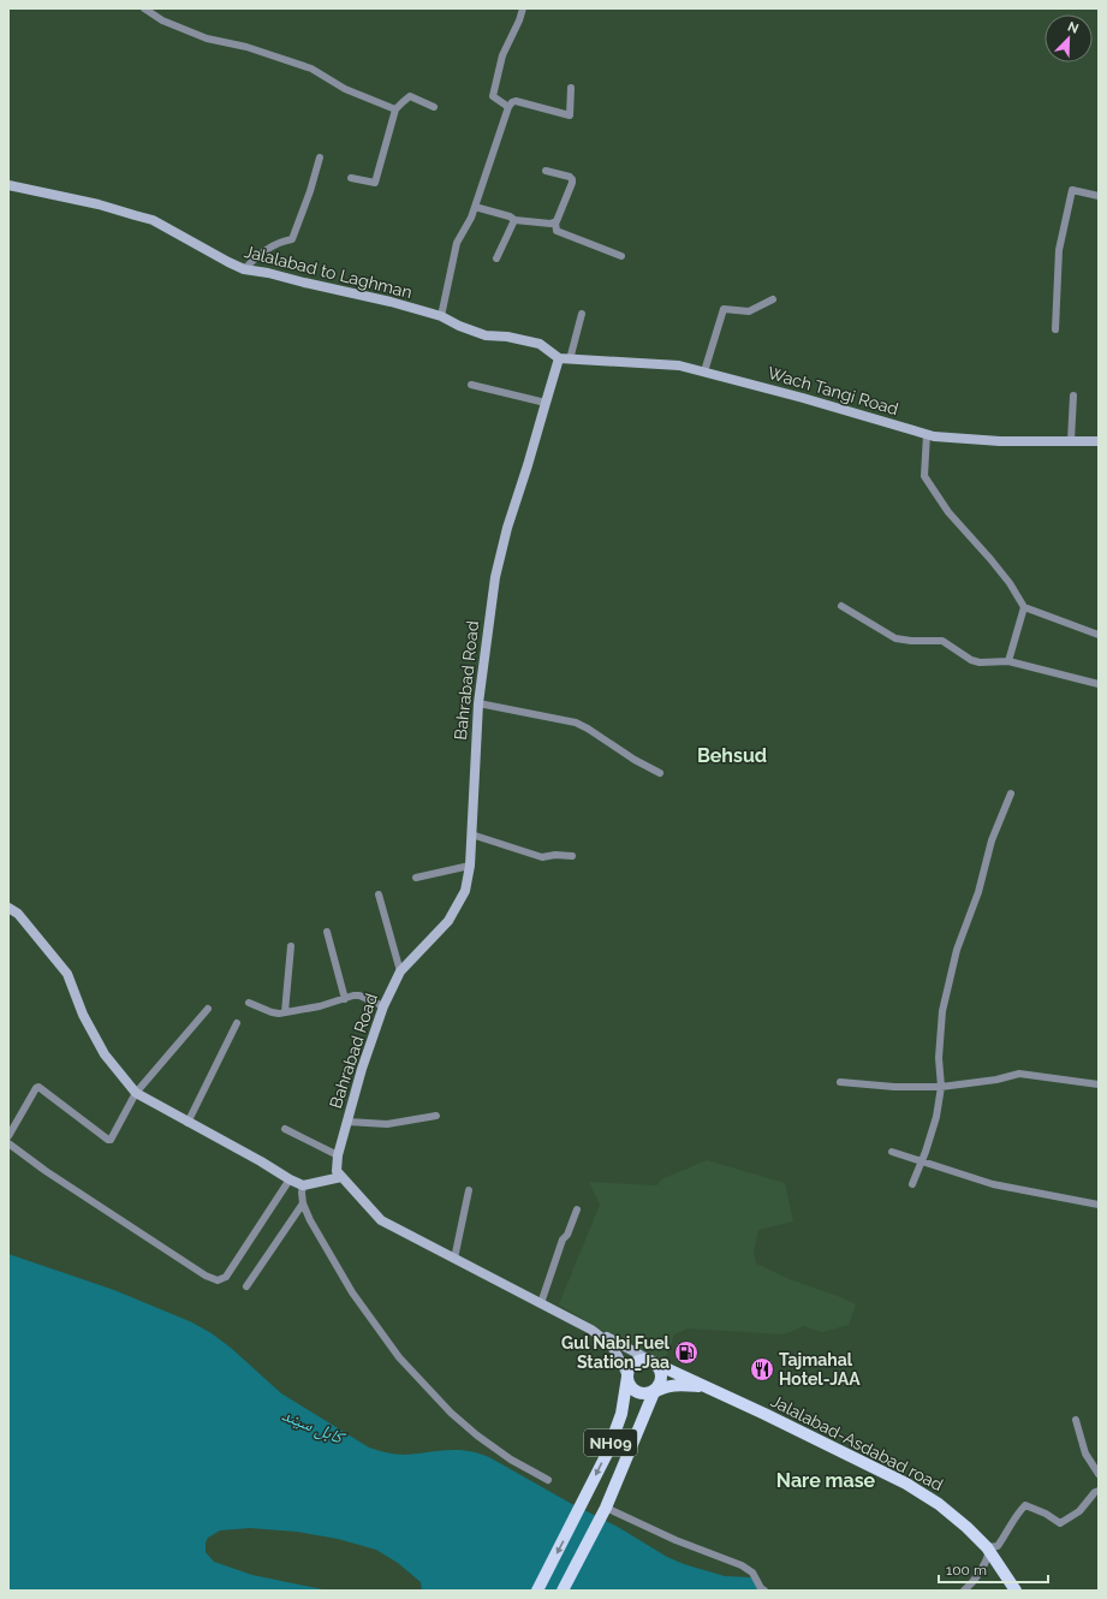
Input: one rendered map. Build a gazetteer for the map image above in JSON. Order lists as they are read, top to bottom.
{
  "streets": {
    "main road": [
      "Jalalabad to Laghman",
      "Wach Tangi Road",
      "Bahrabad Road",
      "NH09",
      "Jalalabad-Asdabad road"
    ]
  },
  "crossings": [
    ["Jalalabad to Laghman", "Wach Tangi Road"],
    ["Jalalabad to Laghman", "Bahrabad Road"],
    ["Wach Tangi Road", "Bahrabad Road"],
    ["NH09", "Jalalabad-Asdabad road"]
  ],
  "districts": ["Behsud", "Nare mase"],
  "water": ["کابل سيند"],
  "places": {
    "fuel station": ["Gul Nabi Fuel Station_Jaa"],
    "restaurant": ["Tajmahal Hotel-JAA"]
  },
  "scale_bar": "100 m",
  "north": "top right"
}
